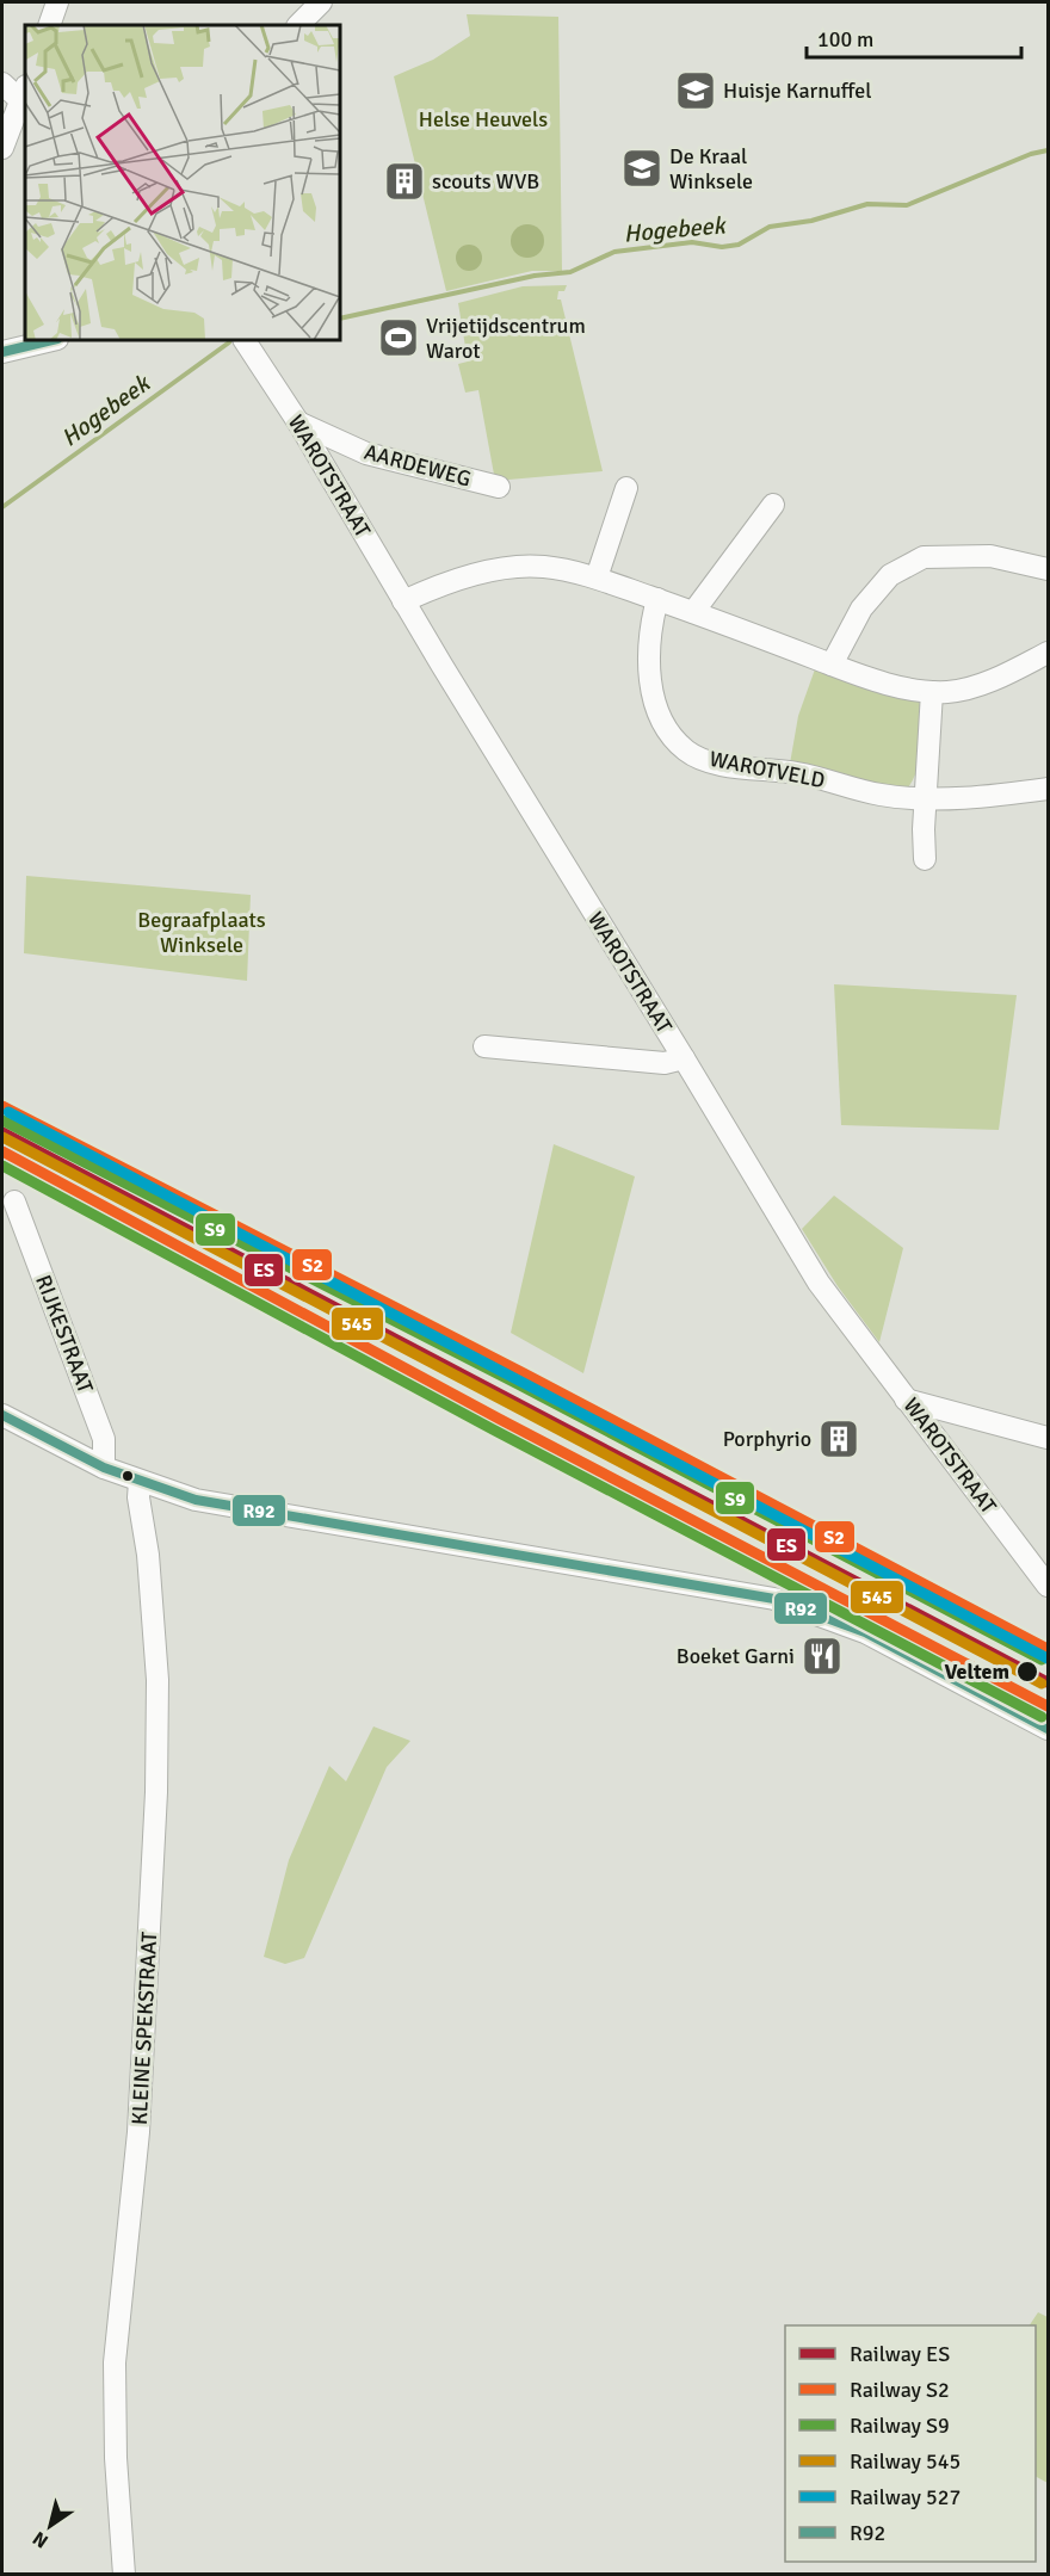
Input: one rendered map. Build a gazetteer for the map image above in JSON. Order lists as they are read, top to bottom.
{
  "streets": {
    "street": [
      "AARDEWEG",
      "WAROTSTRAAT",
      "WAROTVELD",
      "RIJKESTRAAT",
      "KLEINE SPEKSTRAAT"
    ]
  },
  "crossings": [
    ["AARDEWEG", "WAROTSTRAAT"]
  ],
  "water": ["Hogebeek"],
  "parks": ["Helse Heuvels", "Begraafplaats Winksele"],
  "places": {
    "school or university": ["Huisje Karnuffel", "De Kraal Winksele"],
    "building": ["scouts WVB", "Porphyrio"],
    "sports": ["Vrijetijdscentrum Warot"],
    "restaurant": ["Boeket Garni"],
    "other": ["Veltem"]
  },
  "lines": [
    "transit line R92",
    "rail line S2",
    "rail line 527",
    "rail line S9",
    "rail line ES",
    "rail line 545"
  ],
  "legend": [
    "Railway ES",
    "Railway S2",
    "Railway S9",
    "Railway 545",
    "Railway 527",
    "R92"
  ],
  "scale_bar": "100 m",
  "north": "bottom left"
}
